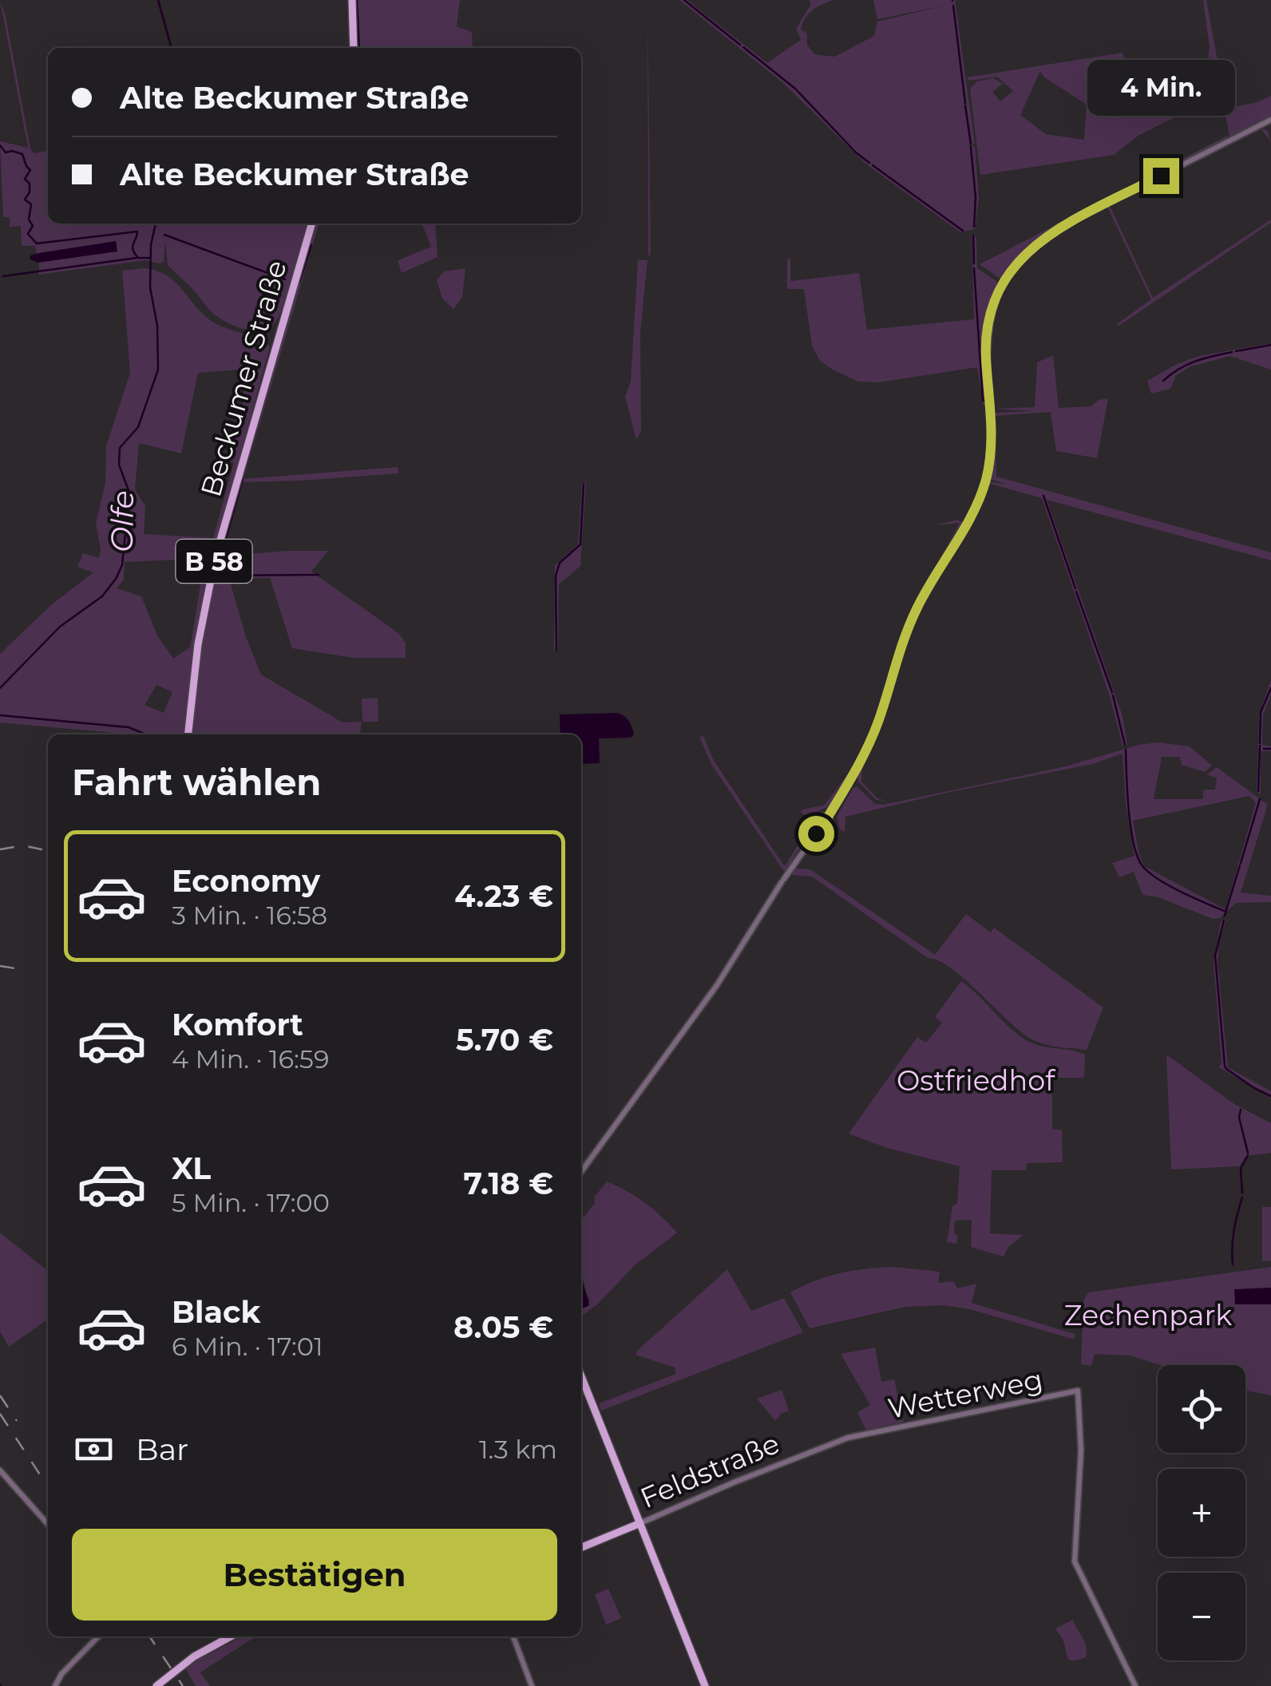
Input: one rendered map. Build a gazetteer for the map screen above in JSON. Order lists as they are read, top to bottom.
{
  "streets": {
    "main road": ["Beckumer Straße", "B 58", "Feldstraße"],
    "street": ["Wetterweg"]
  },
  "crossings": [
    ["Wetterweg", "Feldstraße"]
  ],
  "water": ["Olfe"],
  "parks": ["Ostfriedhof", "Zechenpark"],
  "page": {
    "banner": ["Alte Beckumer Straße", "Alte Beckumer Straße"],
    "bubble": "4 Min.",
    "heading": "Fahrt wählen",
    "list": [
      {
        "name": "Economy",
        "note": "3 Min. · 16:58",
        "value": "4.23 €"
      },
      {
        "name": "Komfort",
        "note": "4 Min. · 16:59",
        "value": "5.70 €"
      },
      {
        "name": "XL",
        "note": "5 Min. · 17:00",
        "value": "7.18 €"
      },
      {
        "name": "Black",
        "note": "6 Min. · 17:01",
        "value": "8.05 €"
      }
    ],
    "map_buttons": ["+", "−"],
    "pay": ["Bar", "1.3 km"],
    "buttons": "Bestätigen"
  }
}
